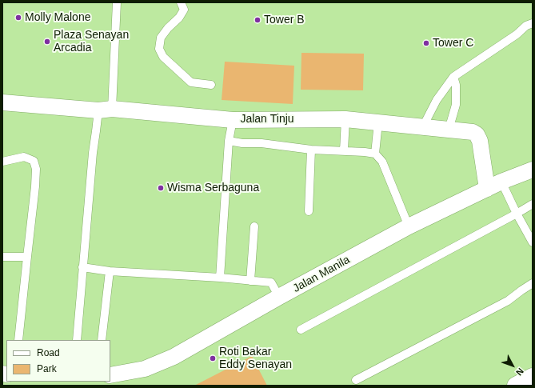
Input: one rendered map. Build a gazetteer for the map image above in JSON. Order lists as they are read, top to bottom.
{
  "streets": {
    "street": ["Jalan Tinju", "Jalan Manila"]
  },
  "crossings": [
    ["Jalan Tinju", "Jalan Manila"]
  ],
  "places": [
    "Molly Malone",
    "Tower B",
    "Plaza Senayan Arcadia",
    "Tower C",
    "Wisma Serbaguna",
    "Roti Bakar Eddy Senayan"
  ],
  "legend": ["Road", "Park"],
  "north": "bottom right"
}
